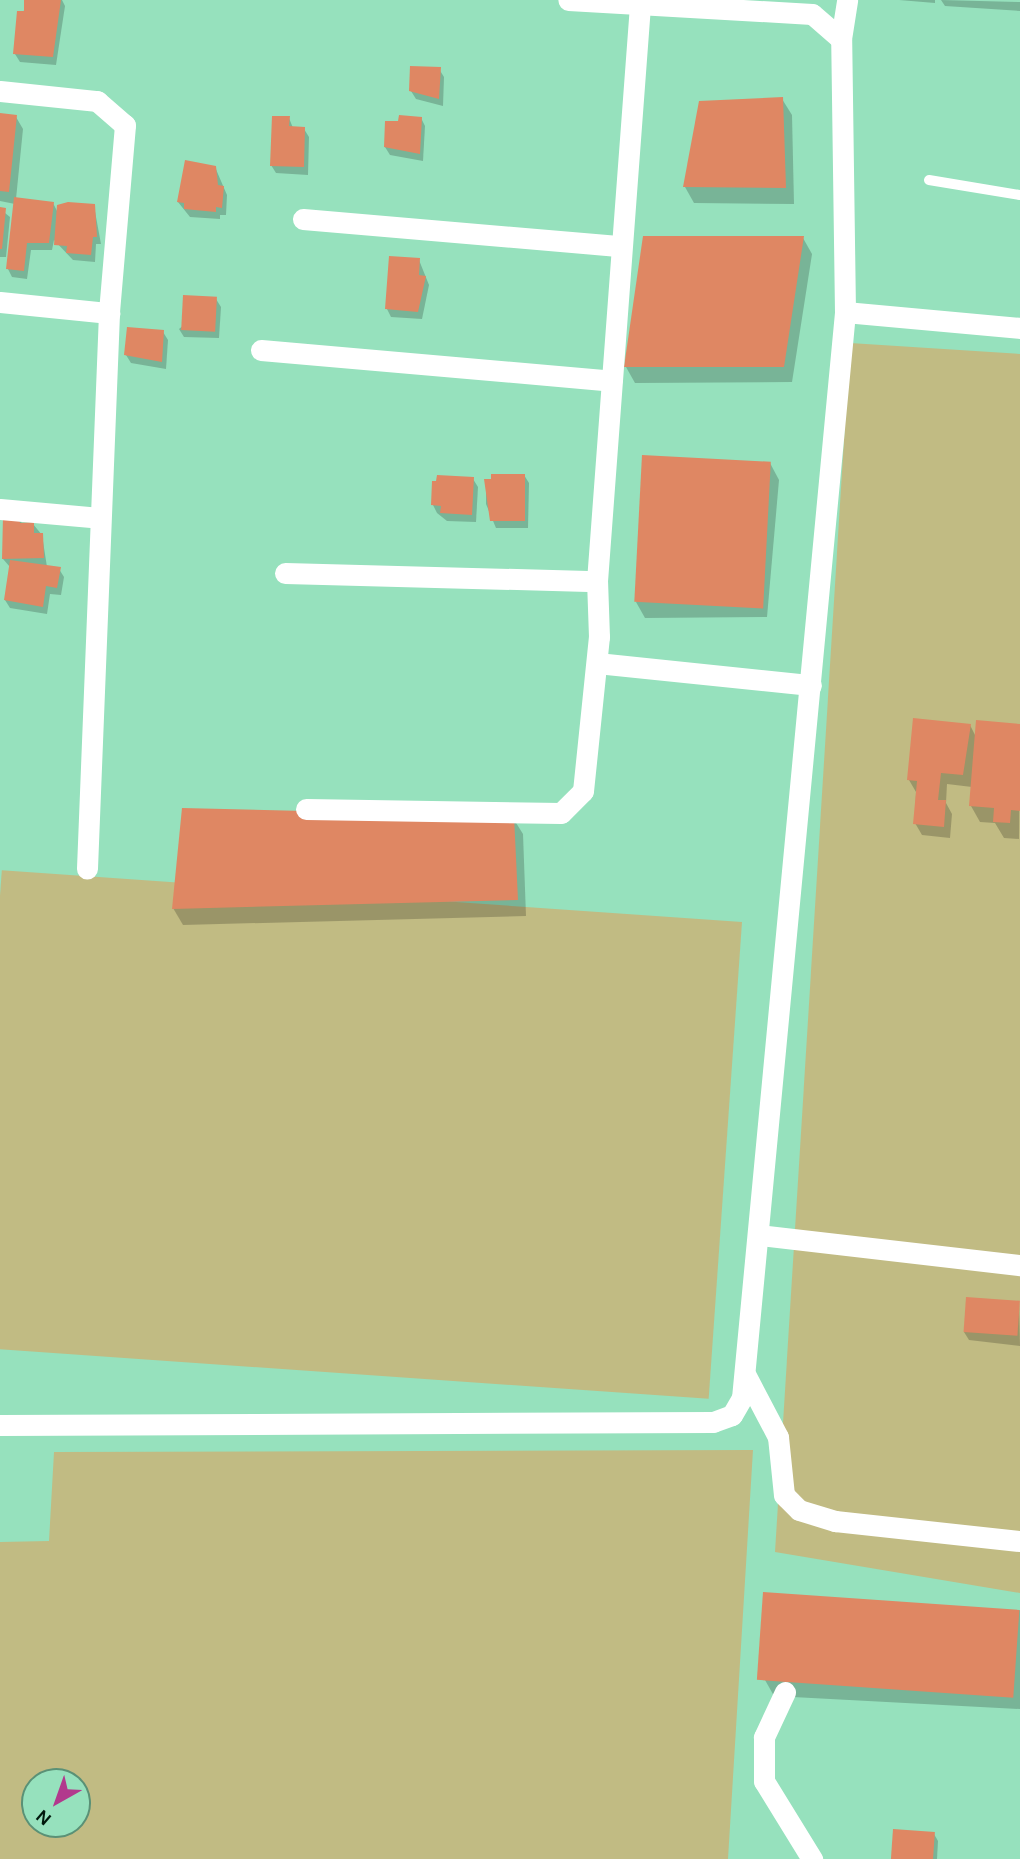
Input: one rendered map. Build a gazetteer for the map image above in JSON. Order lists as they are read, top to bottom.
{
  "north": "bottom left"
}
